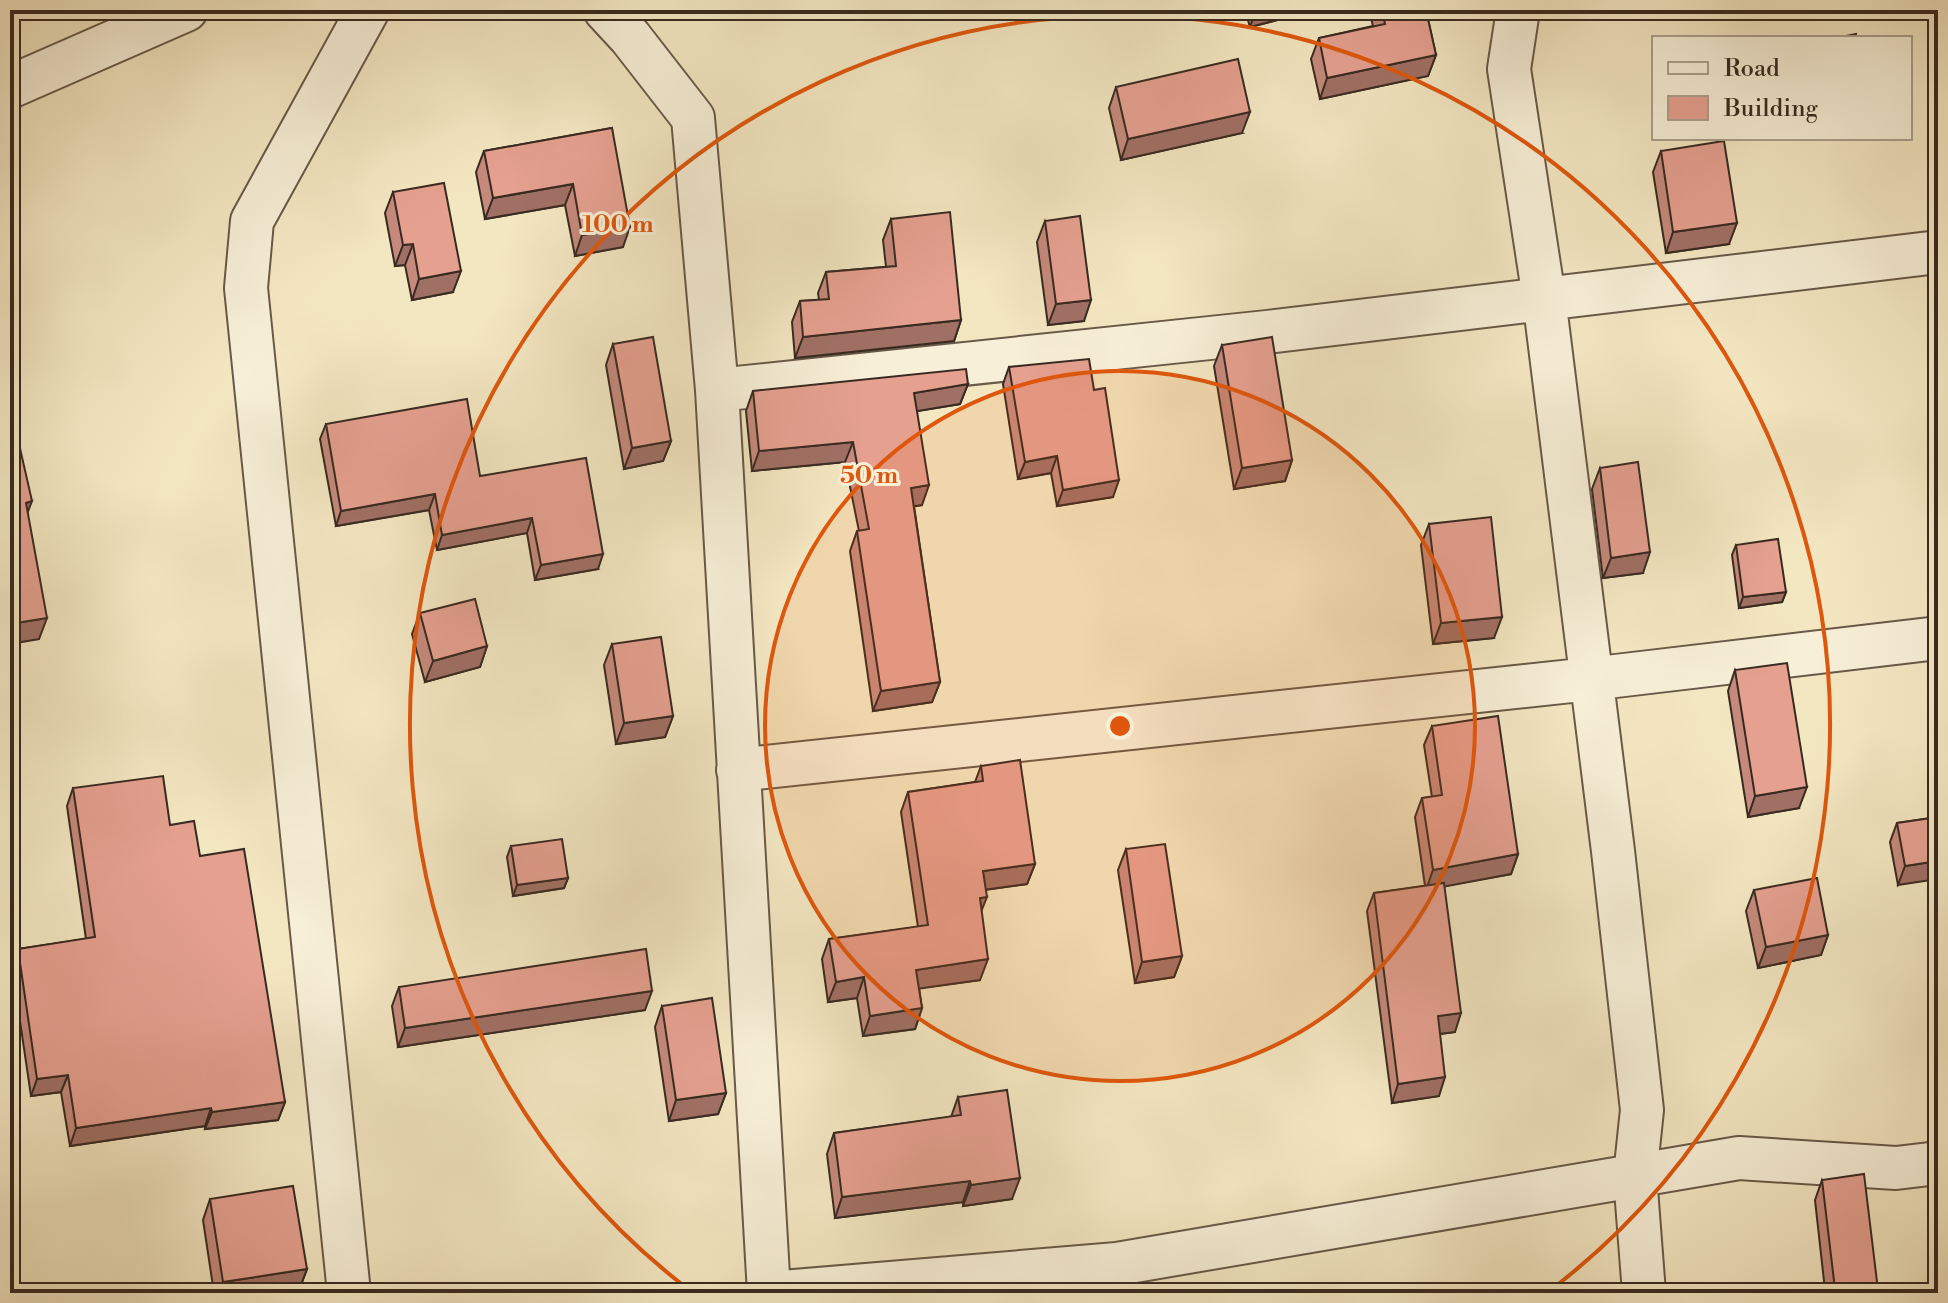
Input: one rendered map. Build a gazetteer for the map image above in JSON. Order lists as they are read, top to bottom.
{
  "legend": ["Road", "Building"],
  "rings": ["100 m", "50 m"]
}
